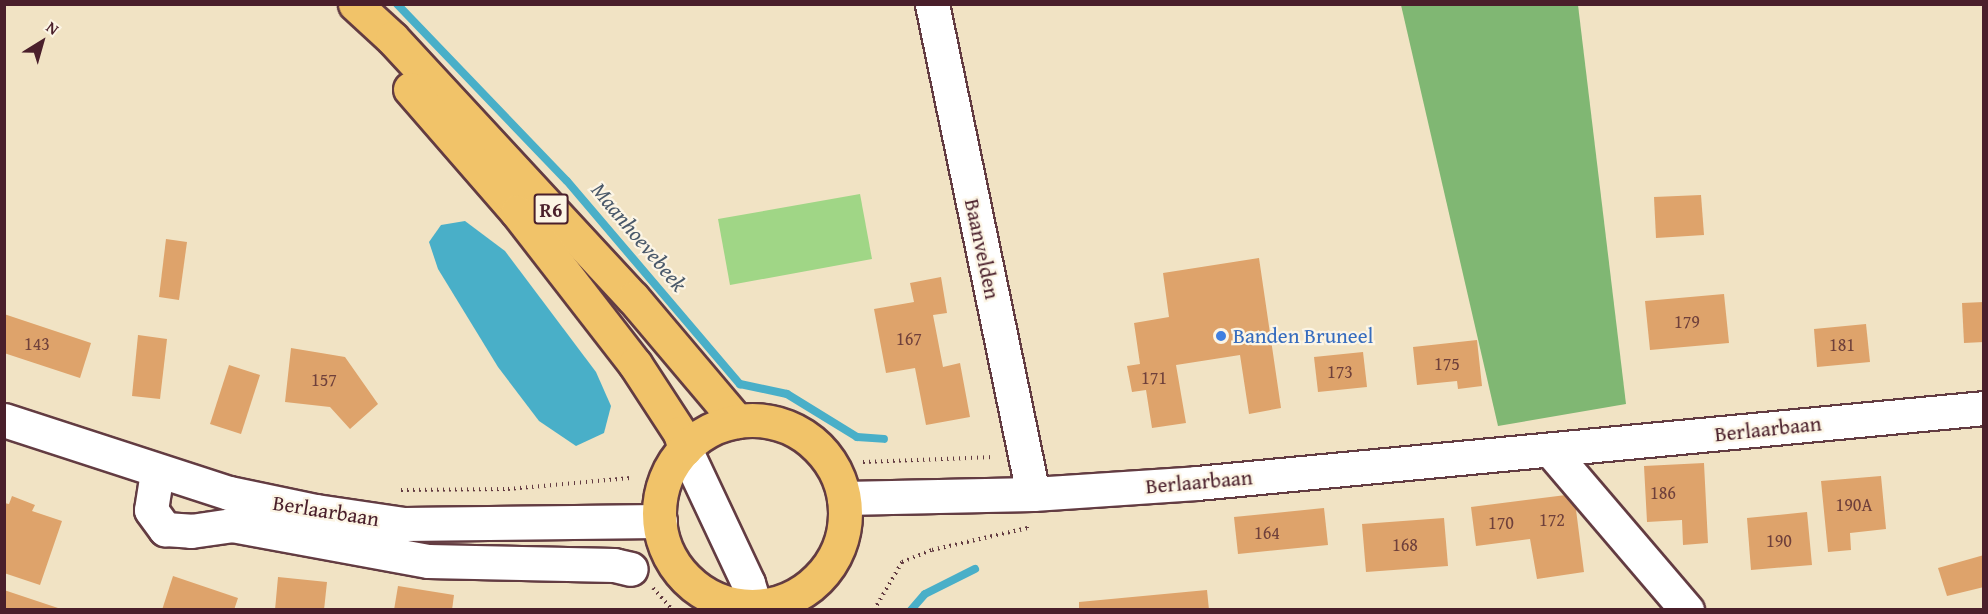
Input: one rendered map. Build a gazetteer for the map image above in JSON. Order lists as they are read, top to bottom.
{
  "streets": {
    "main road": ["R6"],
    "street": ["Baanvelden", "Berlaarbaan"]
  },
  "crossings": [
    ["Baanvelden", "Berlaarbaan"]
  ],
  "water": ["Maanhoevebeek"],
  "places": ["Banden Bruneel"],
  "house_numbers": [
    "179",
    "167",
    "143",
    "181",
    "175",
    "173",
    "171",
    "157",
    "186",
    "190A",
    "172",
    "170",
    "164",
    "190",
    "168"
  ],
  "north": "top right"
}
